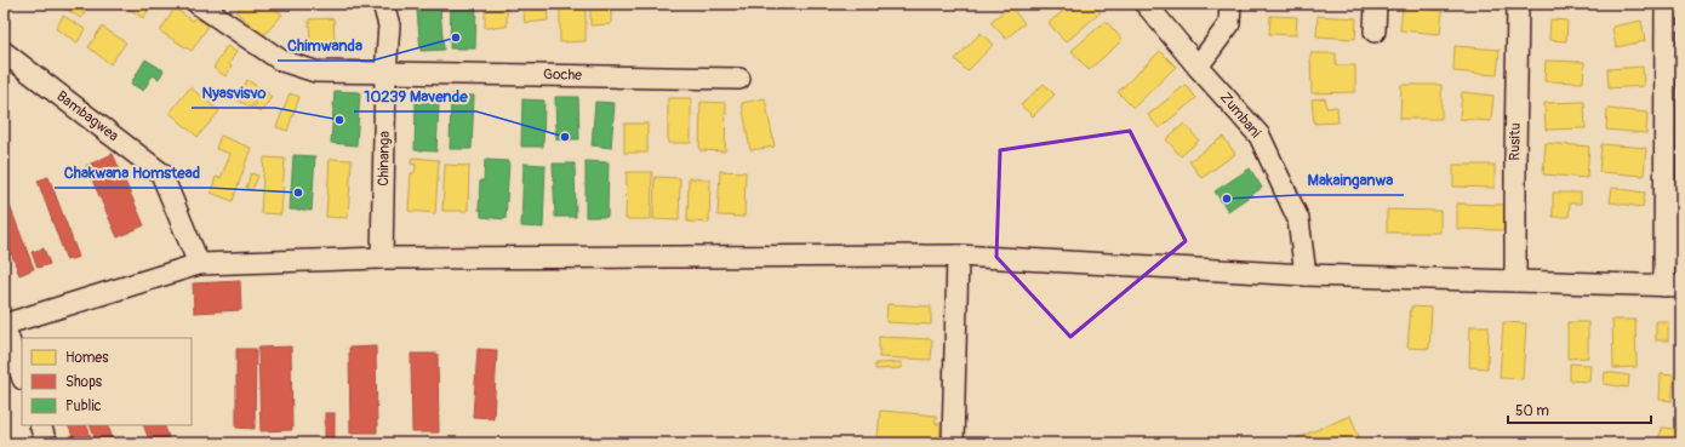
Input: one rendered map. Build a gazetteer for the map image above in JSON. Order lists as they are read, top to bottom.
{
  "streets": {
    "street": [
      "Goche",
      "Zumbani",
      "Bambagwea",
      "Rusitu",
      "Chinanga"
    ]
  },
  "crossings": [
    ["Goche", "Chinanga"]
  ],
  "places": [
    "Chimwanda",
    "Nyasvisvo",
    "10239 Mavende",
    "Chakwana Homstead",
    "Makainganwa"
  ],
  "legend": ["Homes", "Shops", "Public"],
  "scale_bar": "50 m"
}
